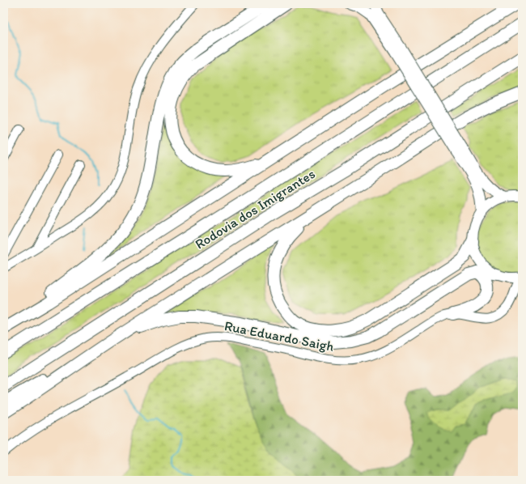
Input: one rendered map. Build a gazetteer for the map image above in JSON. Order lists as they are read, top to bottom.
{
  "streets": {
    "highway": ["Rodovia dos Imigrantes"],
    "street": ["Rua Eduardo Saigh"]
  }
}
